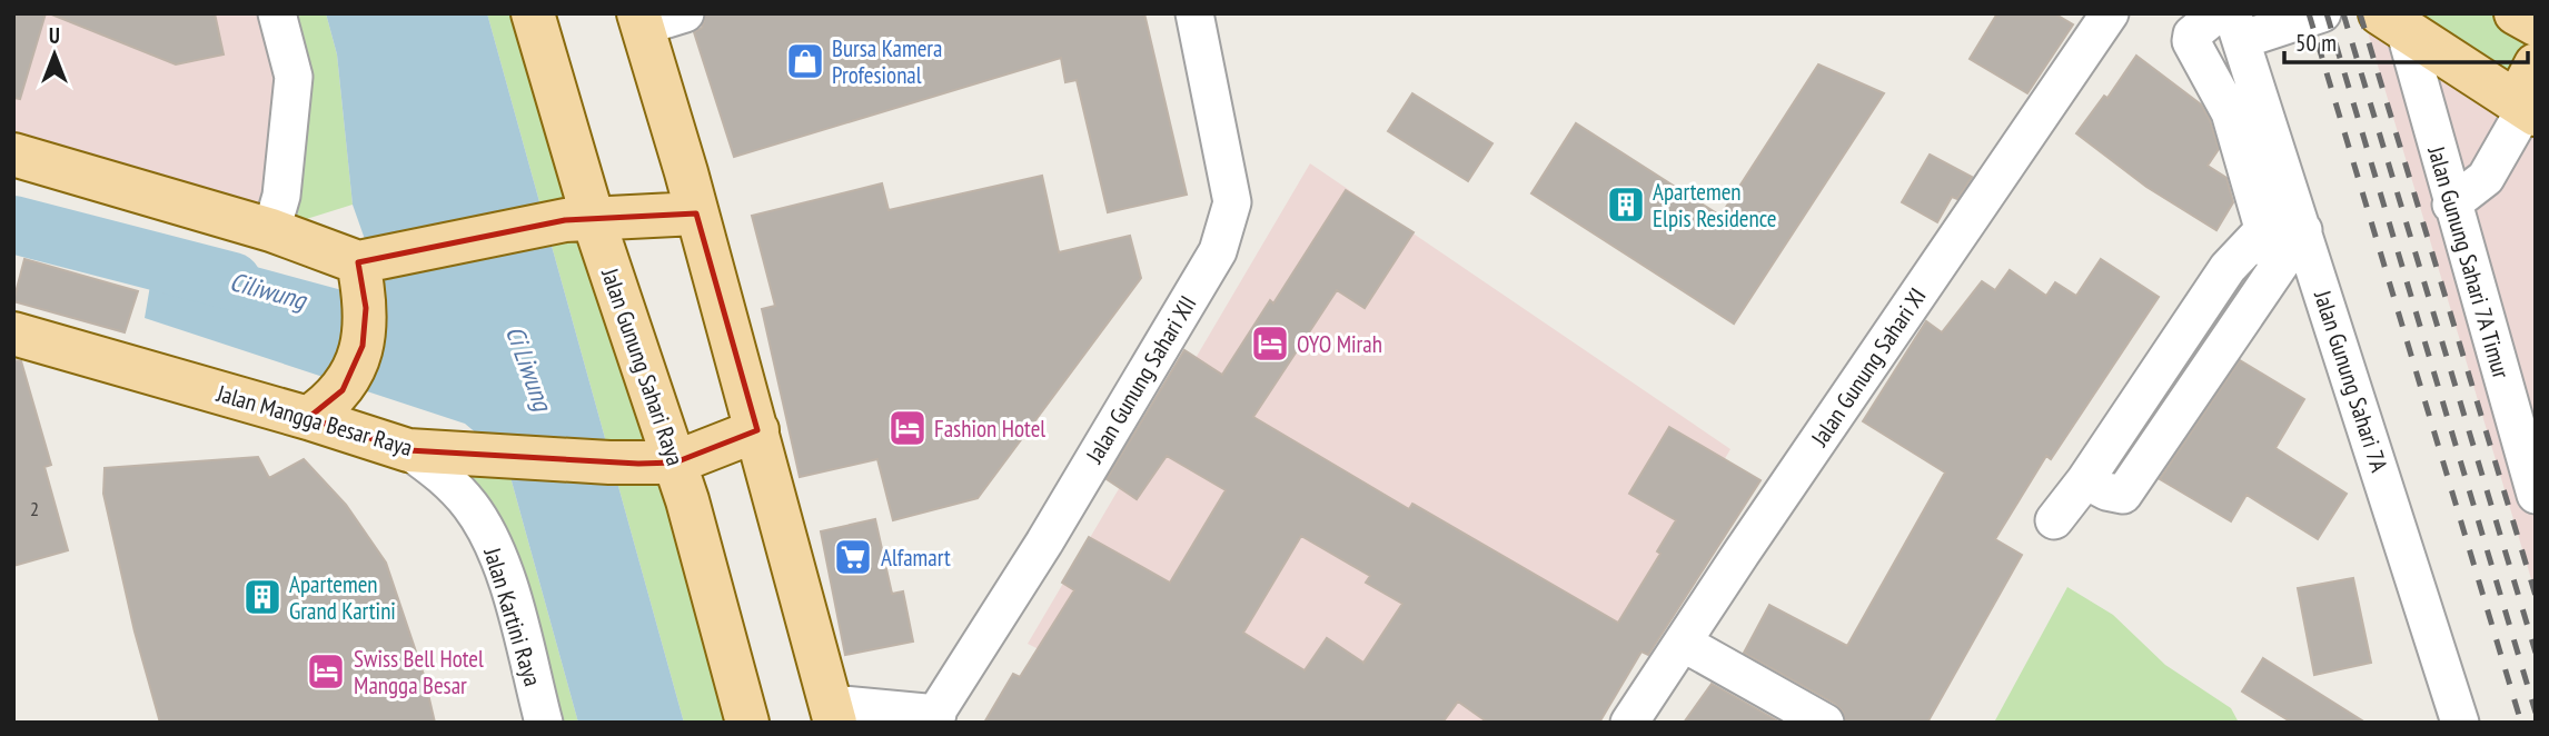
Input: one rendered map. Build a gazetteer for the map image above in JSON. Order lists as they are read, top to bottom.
{
  "streets": {
    "main road": ["Jalan Gunung Sahari Raya", "Jalan Mangga Besar Raya"],
    "street": [
      "Jalan Gunung Sahari 7A Timur",
      "Jalan Gunung Sahari XI",
      "Jalan Gunung Sahari XII",
      "Jalan Gunung Sahari 7A",
      "Jalan Kartini Raya"
    ]
  },
  "crossings": [
    ["Jalan Gunung Sahari Raya", "Jalan Mangga Besar Raya"],
    ["Jalan Mangga Besar Raya", "Jalan Kartini Raya"]
  ],
  "water": ["Ciliwung", "Ci Liwung"],
  "places": {
    "shop": ["Bursa Kamera Profesional"],
    "building": ["Apartemen Elpis Residence", "Apartemen Grand Kartini"],
    "hotel": ["OYO Mirah", "Fashion Hotel", "Swiss Bell Hotel Mangga Besar"],
    "supermarket": ["Alfamart"]
  },
  "house_numbers": ["2"],
  "scale_bar": "50 m",
  "north": "top"
}
